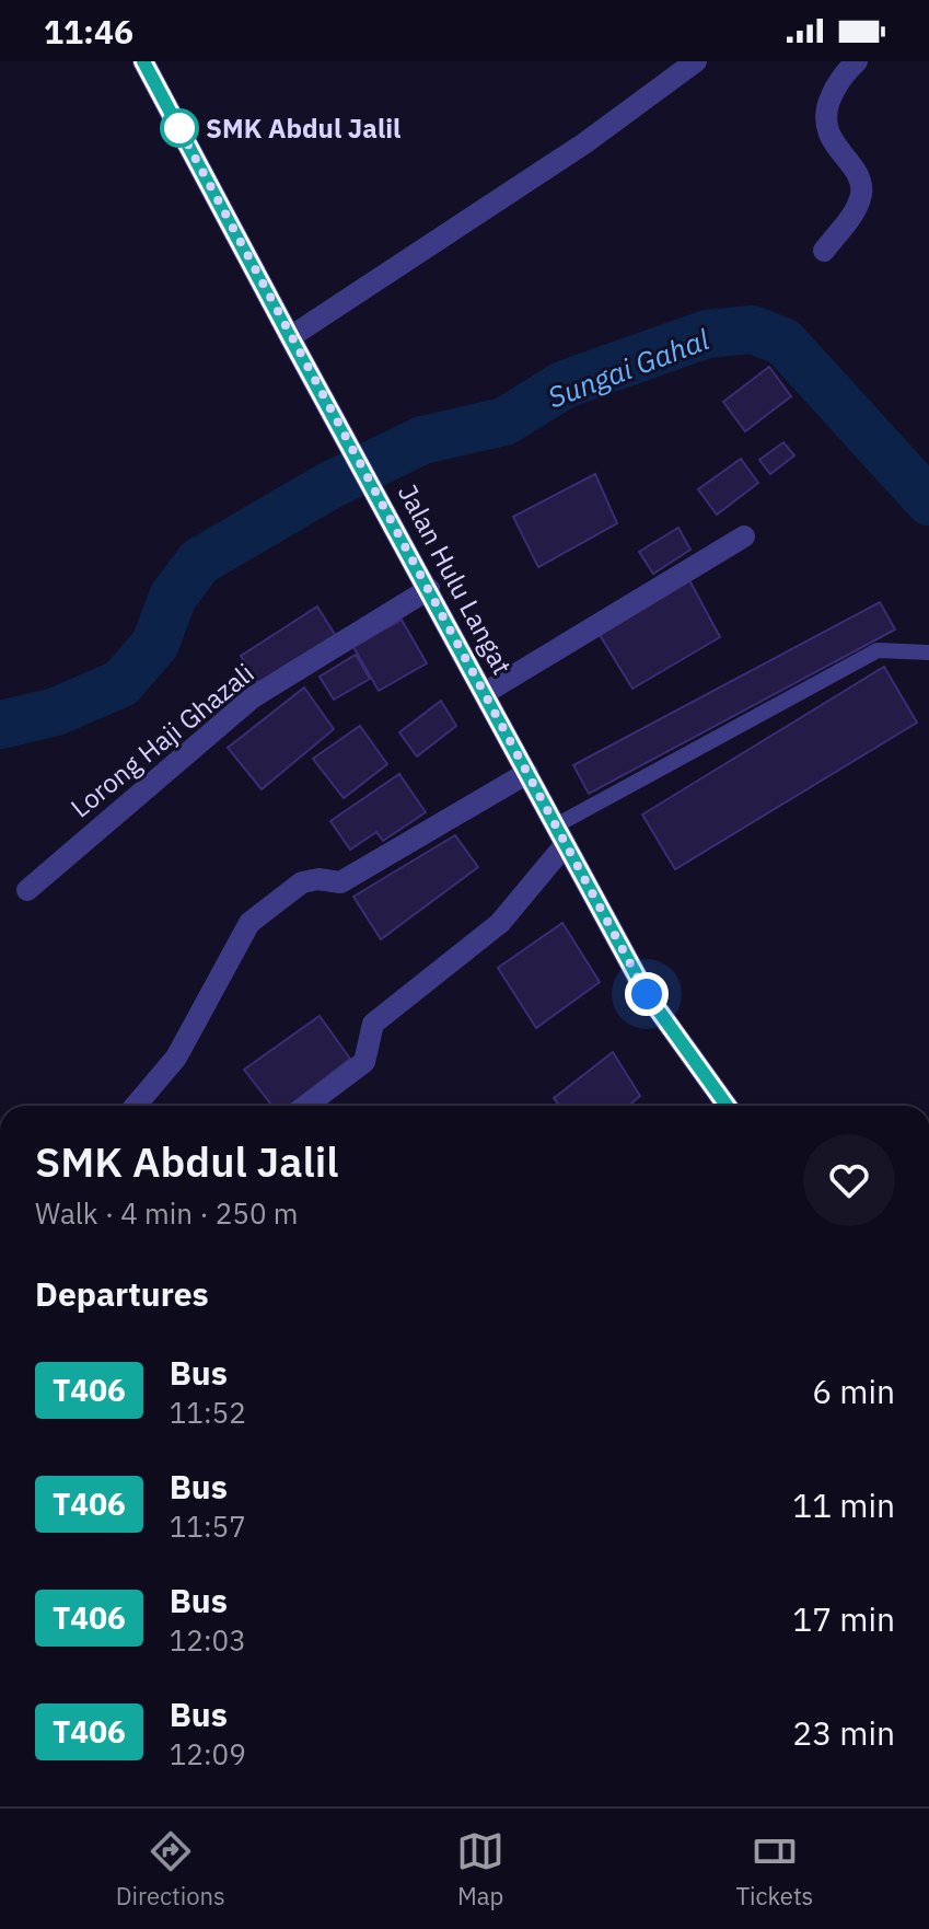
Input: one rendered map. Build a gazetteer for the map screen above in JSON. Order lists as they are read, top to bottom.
{
  "streets": {
    "street": ["Jalan Hulu Langat", "Lorong Haji Ghazali"]
  },
  "crossings": [
    ["Jalan Hulu Langat", "Lorong Haji Ghazali"]
  ],
  "water": ["Sungai Gahal"],
  "places": ["SMK Abdul Jalil"],
  "lines": ["bus line T406"],
  "page": {
    "status": "11:46",
    "heading": [
      ["SMK Abdul Jalil", "Walk · 4 min · 250 m"],
      "Departures"
    ],
    "list": [
      {
        "mark": "T406",
        "name": "Bus",
        "note": "11:52",
        "value": "6 min"
      },
      {
        "mark": "T406",
        "name": "Bus",
        "note": "11:57",
        "value": "11 min"
      },
      {
        "mark": "T406",
        "name": "Bus",
        "note": "12:03",
        "value": "17 min"
      },
      {
        "mark": "T406",
        "name": "Bus",
        "note": "12:09",
        "value": "23 min"
      }
    ],
    "tabs": ["Directions", "Map", "Tickets"]
  }
}
